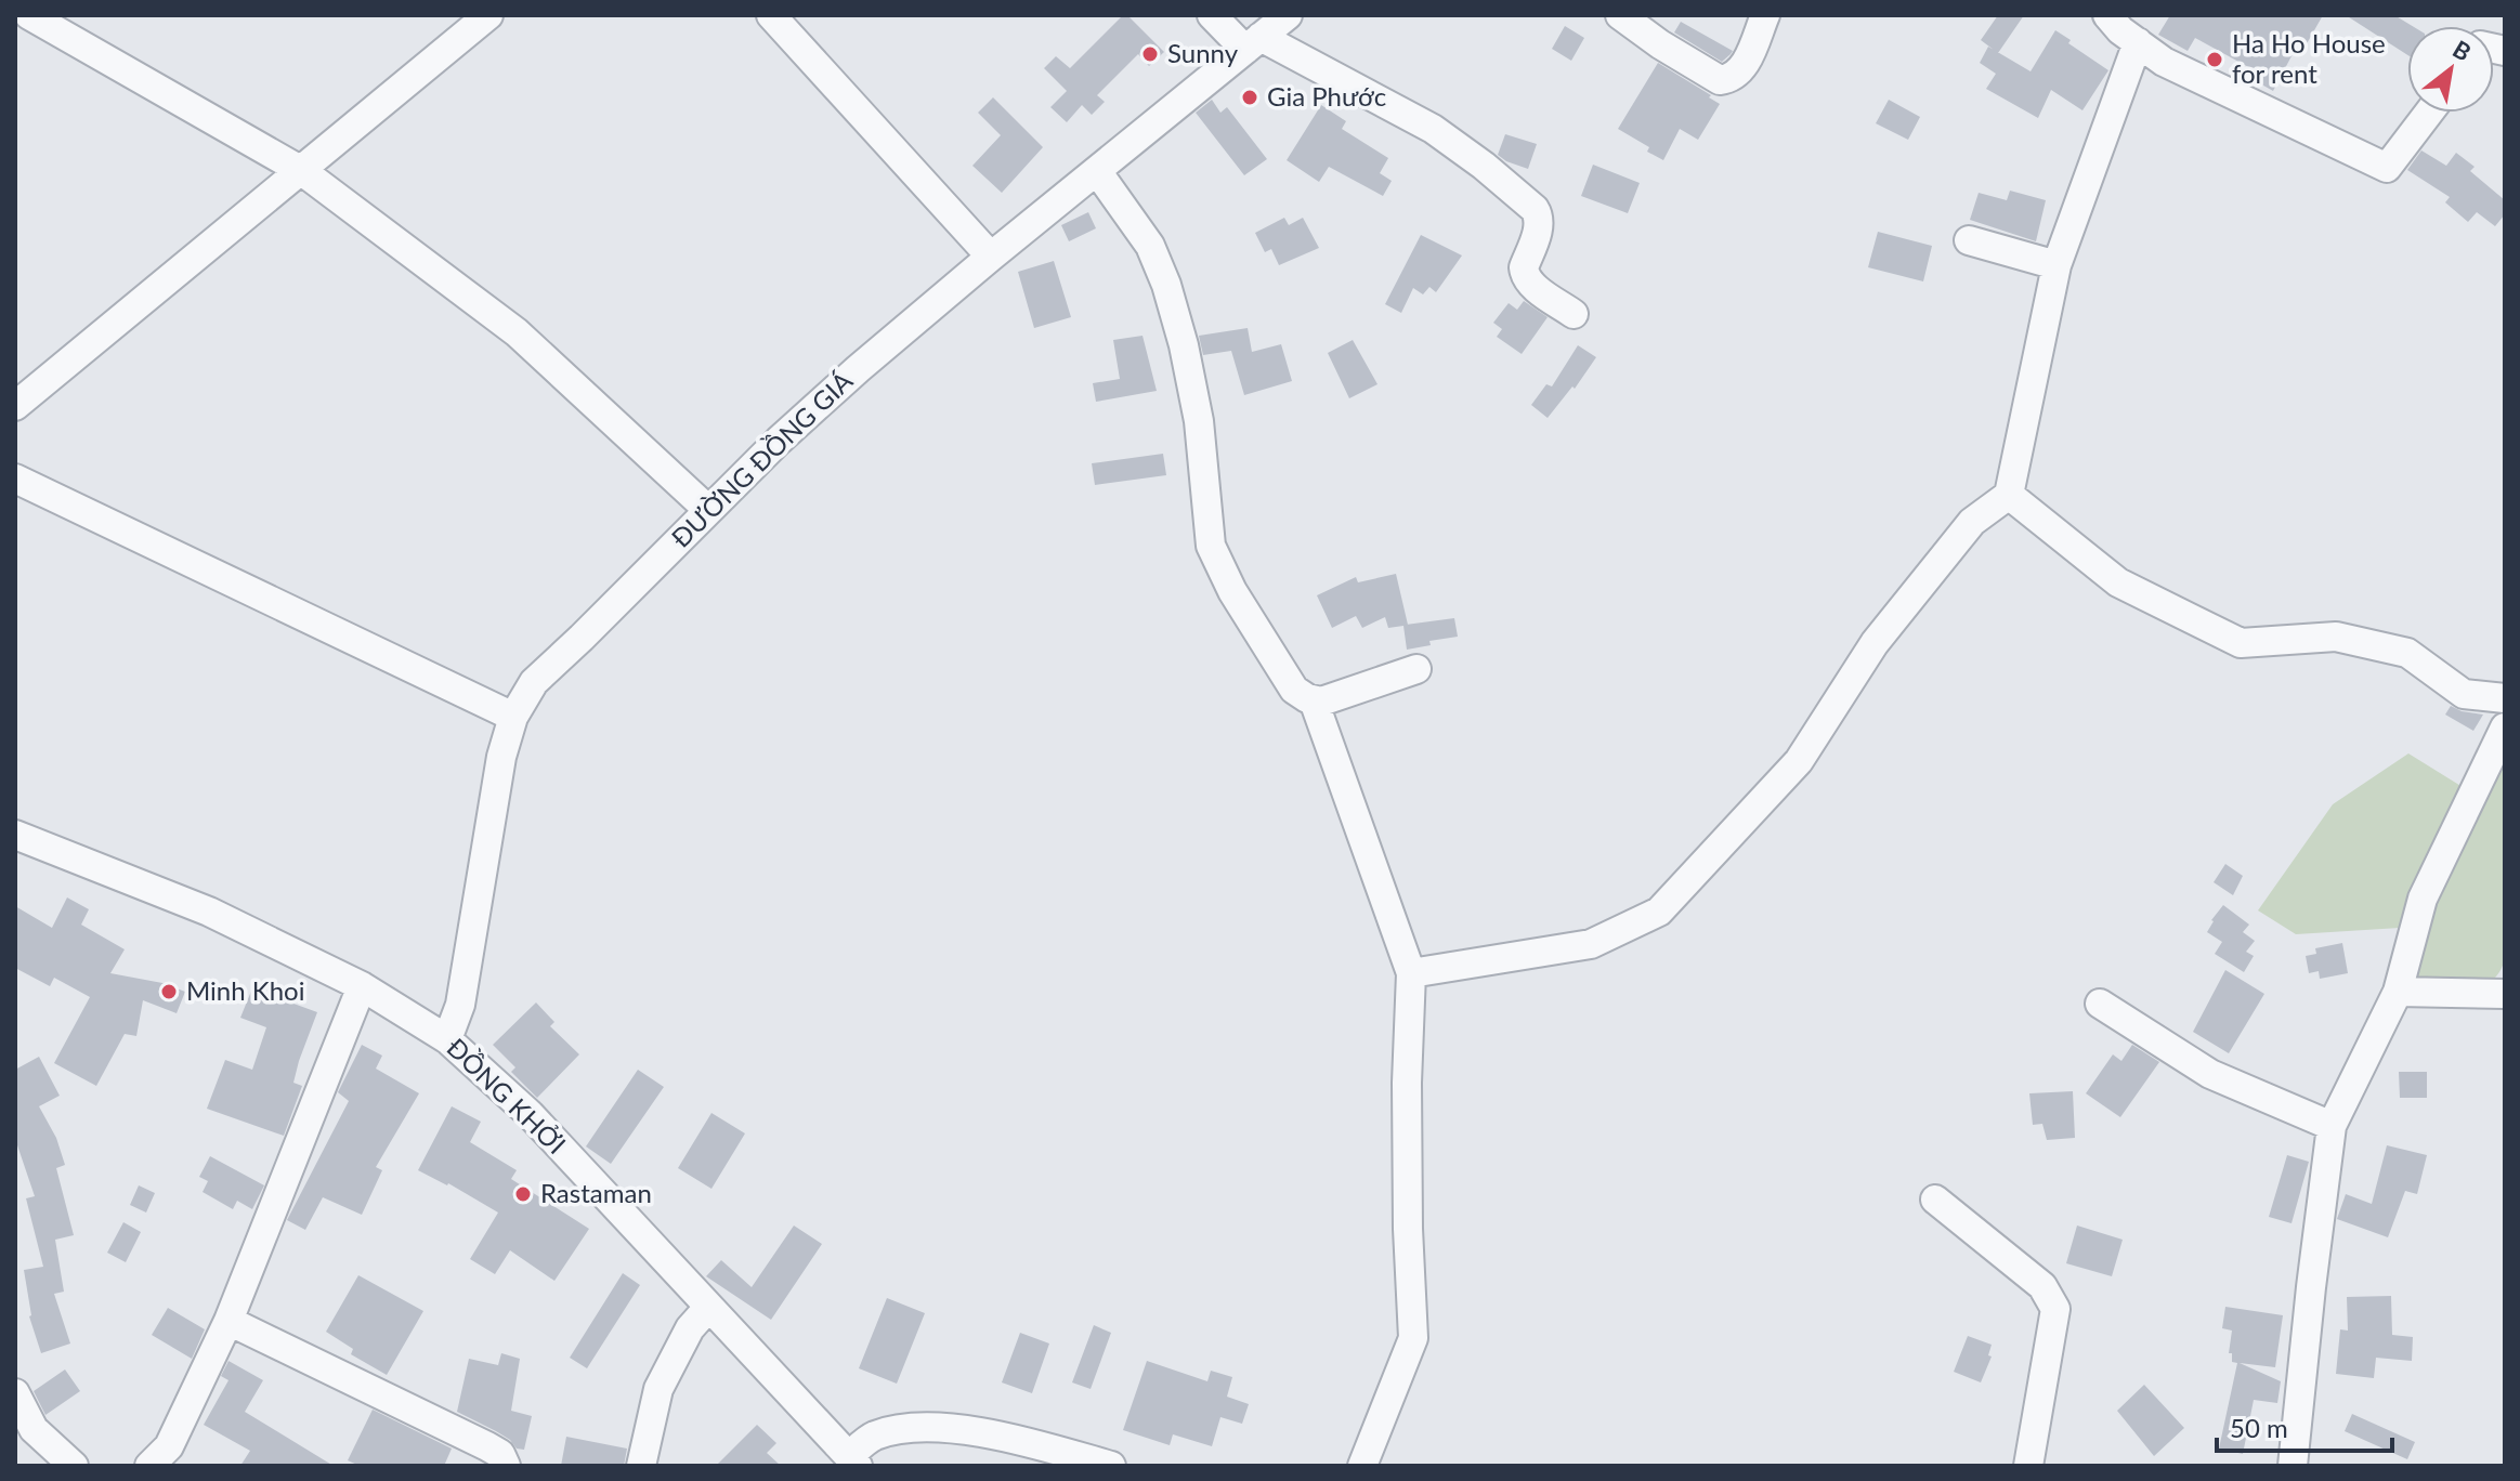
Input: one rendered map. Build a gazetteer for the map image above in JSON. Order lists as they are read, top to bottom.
{
  "streets": {
    "street": ["ĐƯỜNG ĐỒNG GIÁ", "ĐỒNG KHỞI"]
  },
  "crossings": [
    ["ĐƯỜNG ĐỒNG GIÁ", "ĐỒNG KHỞI"]
  ],
  "places": [
    "Sunny",
    "Ha Ho House for rent",
    "Gia Phước",
    "Minh Khoi",
    "Rastaman"
  ],
  "scale_bar": "50 m",
  "north": "top right"
}
